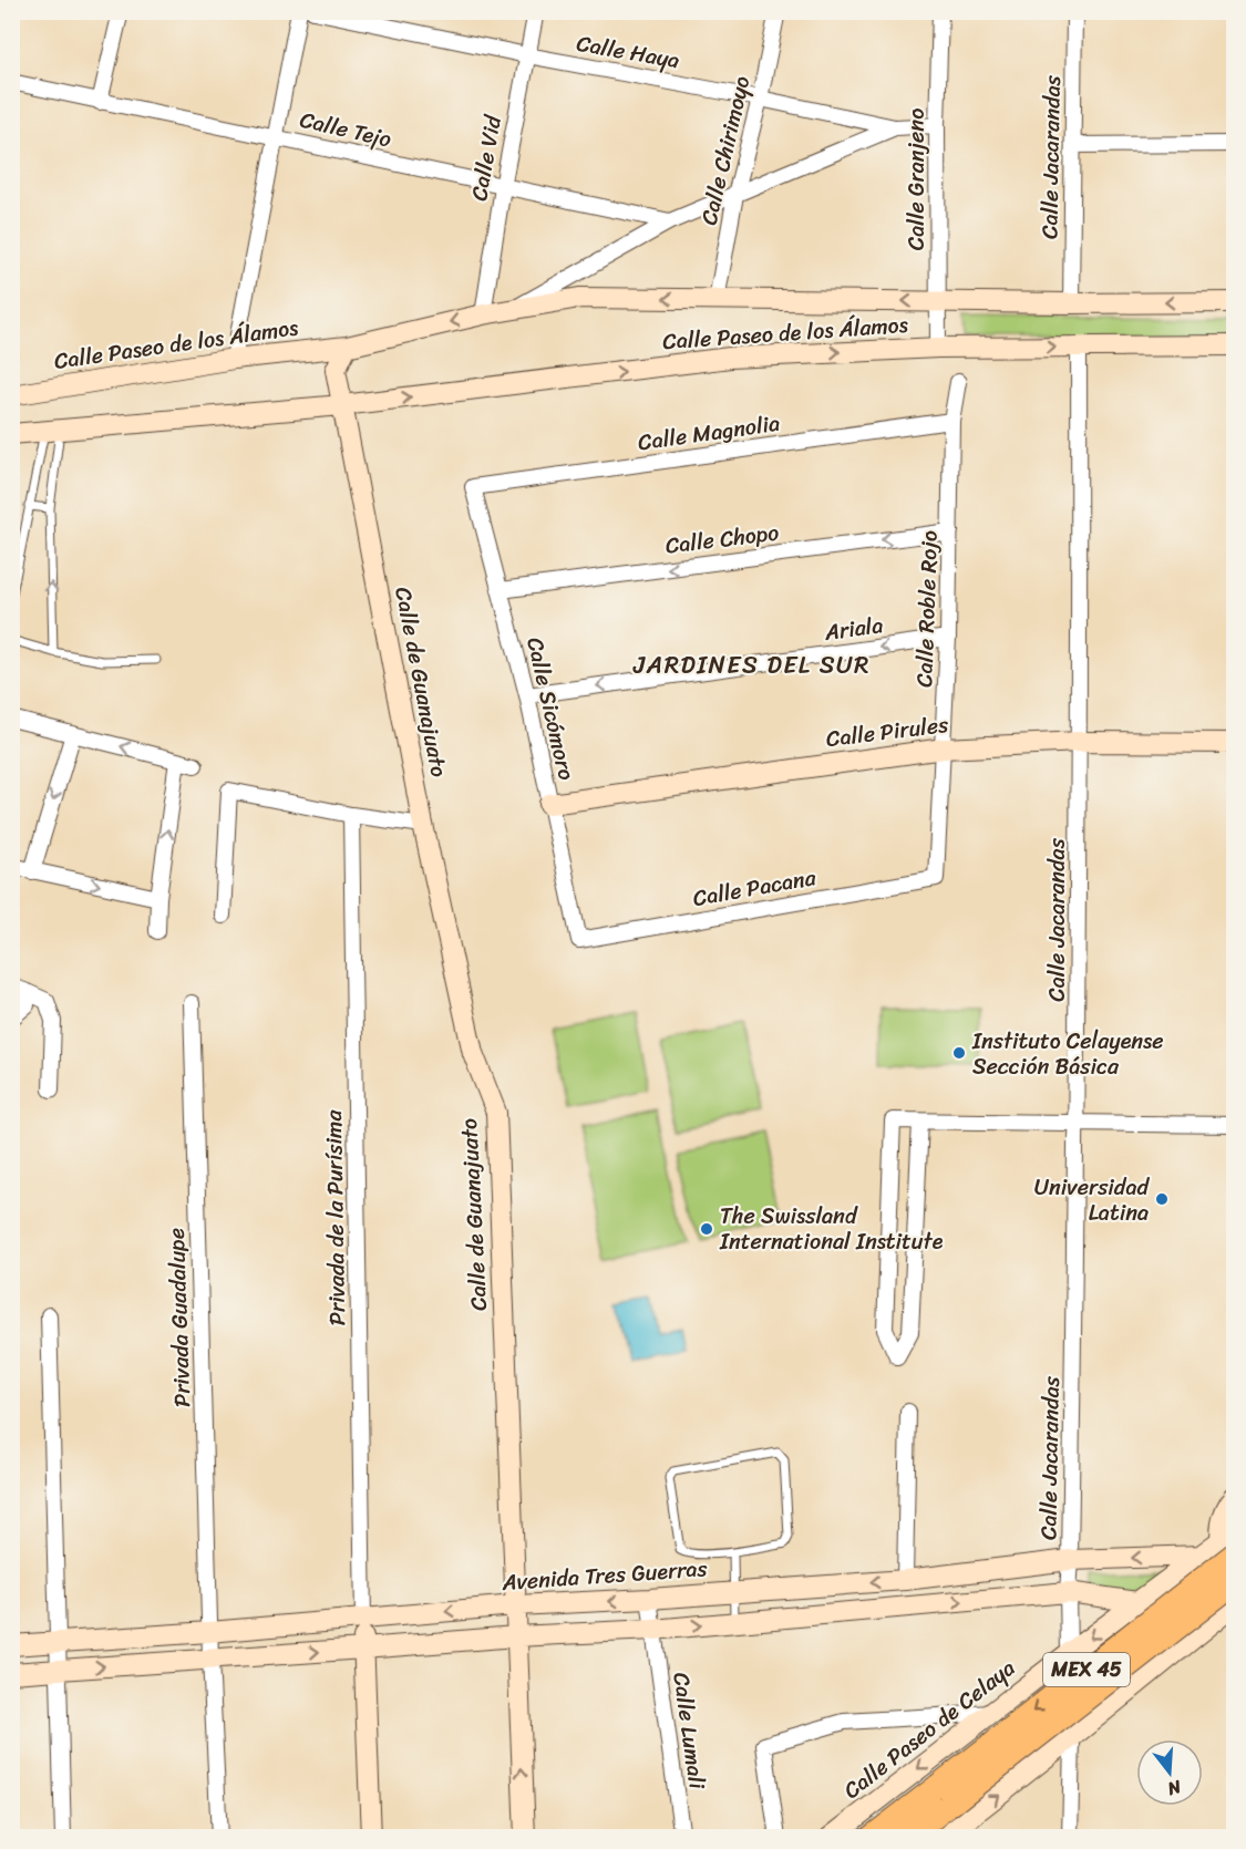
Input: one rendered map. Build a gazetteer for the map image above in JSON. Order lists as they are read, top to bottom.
{
  "streets": {
    "main road": [
      "Calle Paseo de los Álamos",
      "Calle de Guanajuato",
      "Calle Pirules",
      "Avenida Tres Guerras",
      "MEX 45",
      "Calle Paseo de Celaya"
    ],
    "street": [
      "Calle Haya",
      "Calle Tejo",
      "Calle Chirimoyo",
      "Calle Jacarandas",
      "Calle Vid",
      "Calle Granjeno",
      "Calle Magnolia",
      "Calle Chopo",
      "Calle Roble Rojo",
      "Ariala",
      "Calle Sicómoro",
      "Calle Pacana",
      "Privada de la Purísima",
      "Privada Guadalupe",
      "Calle Lumali"
    ]
  },
  "crossings": [
    ["Calle Haya", "Calle Chirimoyo"],
    ["Calle Haya", "Calle Vid"],
    ["Calle Tejo", "Calle Vid"],
    ["Calle Chirimoyo", "Calle Paseo de los Álamos"],
    ["Calle Jacarandas", "Calle Paseo de los Álamos"],
    ["Calle Jacarandas", "Calle Pirules"],
    ["Calle Jacarandas", "Avenida Tres Guerras"],
    ["Calle Jacarandas", "Calle Paseo de Celaya"],
    ["Calle Vid", "Calle Paseo de los Álamos"],
    ["Calle Granjeno", "Calle Paseo de los Álamos"],
    ["Calle Paseo de los Álamos", "Calle de Guanajuato"],
    ["Calle Magnolia", "Calle Roble Rojo"],
    ["Calle Magnolia", "Calle Sicómoro"],
    ["Calle Chopo", "Calle Roble Rojo"],
    ["Calle Chopo", "Calle Sicómoro"],
    ["Calle Roble Rojo", "Ariala"],
    ["Calle Roble Rojo", "Calle Pirules"],
    ["Calle Roble Rojo", "Calle Pacana"],
    ["Ariala", "Calle Sicómoro"],
    ["Calle de Guanajuato", "Avenida Tres Guerras"],
    ["Calle Sicómoro", "Calle Pirules"],
    ["Calle Sicómoro", "Calle Pacana"],
    ["Privada de la Purísima", "Avenida Tres Guerras"],
    ["Privada Guadalupe", "Avenida Tres Guerras"],
    ["Avenida Tres Guerras", "Calle Paseo de Celaya"],
    ["Avenida Tres Guerras", "Calle Lumali"],
    ["MEX 45", "Calle Paseo de Celaya"]
  ],
  "one_way": ["Calle Chopo", "Ariala"],
  "districts": ["JARDINES DEL SUR"],
  "places": ["Instituto Celayense Sección Básica", "Universidad Latina", "The Swissland International Institute"],
  "north": "bottom"
}
